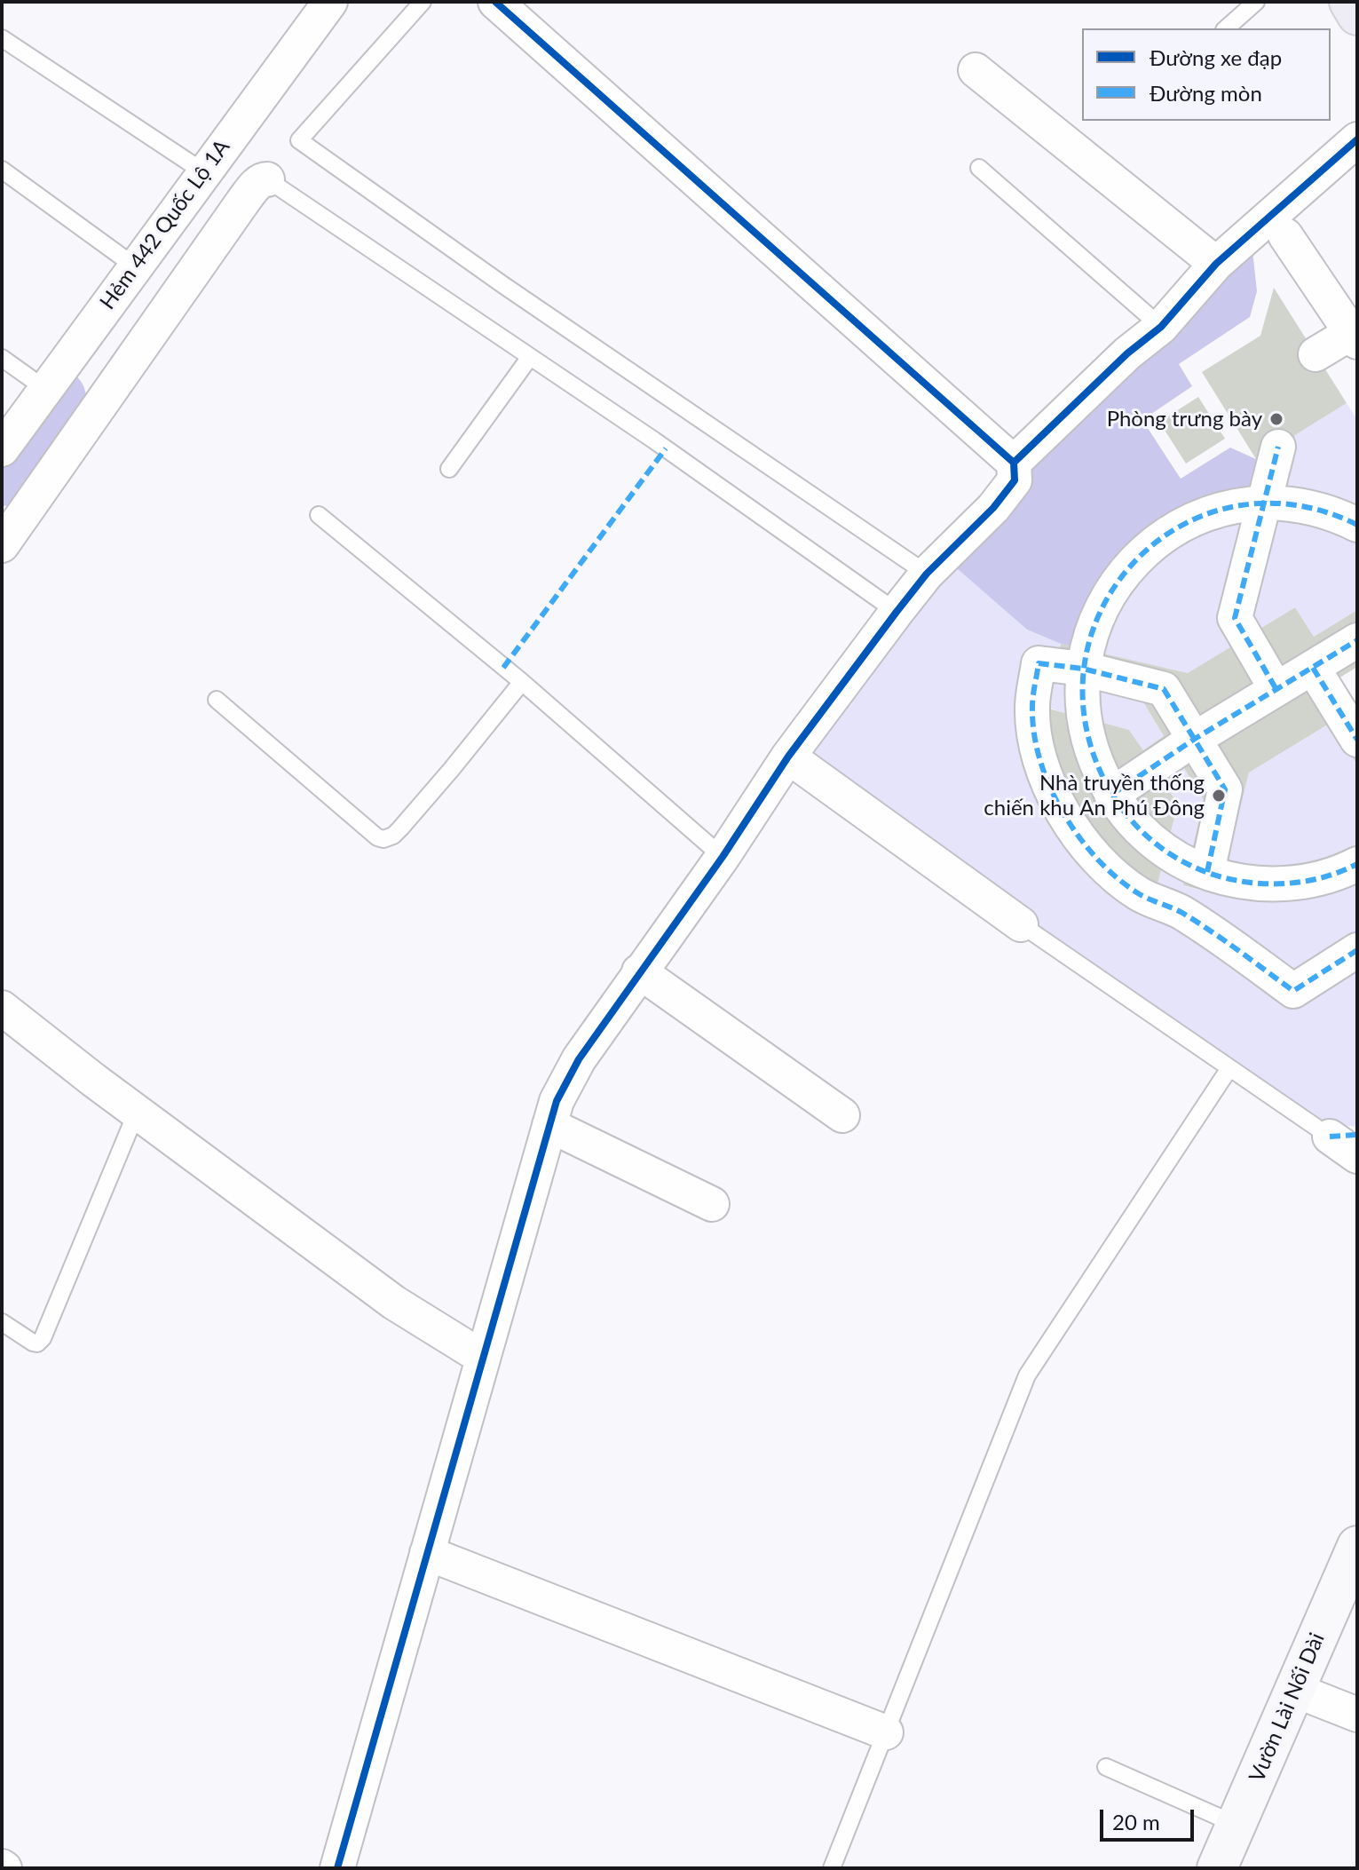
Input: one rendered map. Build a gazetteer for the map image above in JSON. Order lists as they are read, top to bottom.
{
  "streets": {
    "street": ["Hẻm 442 Quốc Lộ 1A", "Vườn Lài Nối Dài"]
  },
  "places": ["Phòng trưng bày", "Nhà truyền thống chiến khu An Phú Đông"],
  "legend": ["Đường xe đạp", "Đường mòn"],
  "scale_bar": "20 m"
}
